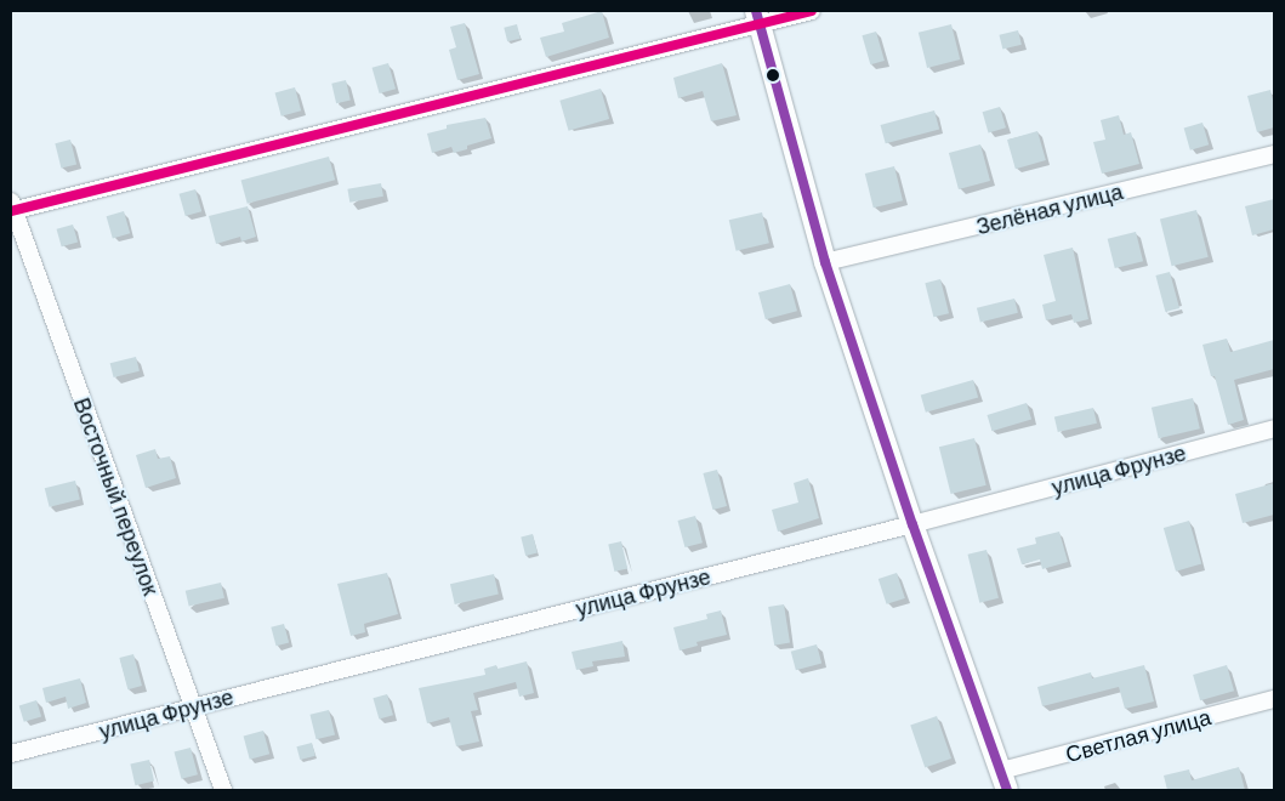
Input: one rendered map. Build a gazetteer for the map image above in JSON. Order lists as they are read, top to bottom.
{
  "streets": {
    "street": [
      "Зелёная улица",
      "улица Фрунзе",
      "Восточный переулок",
      "Светлая улица"
    ]
  },
  "crossings": [
    ["улица Фрунзе", "Восточный переулок"]
  ]
}
